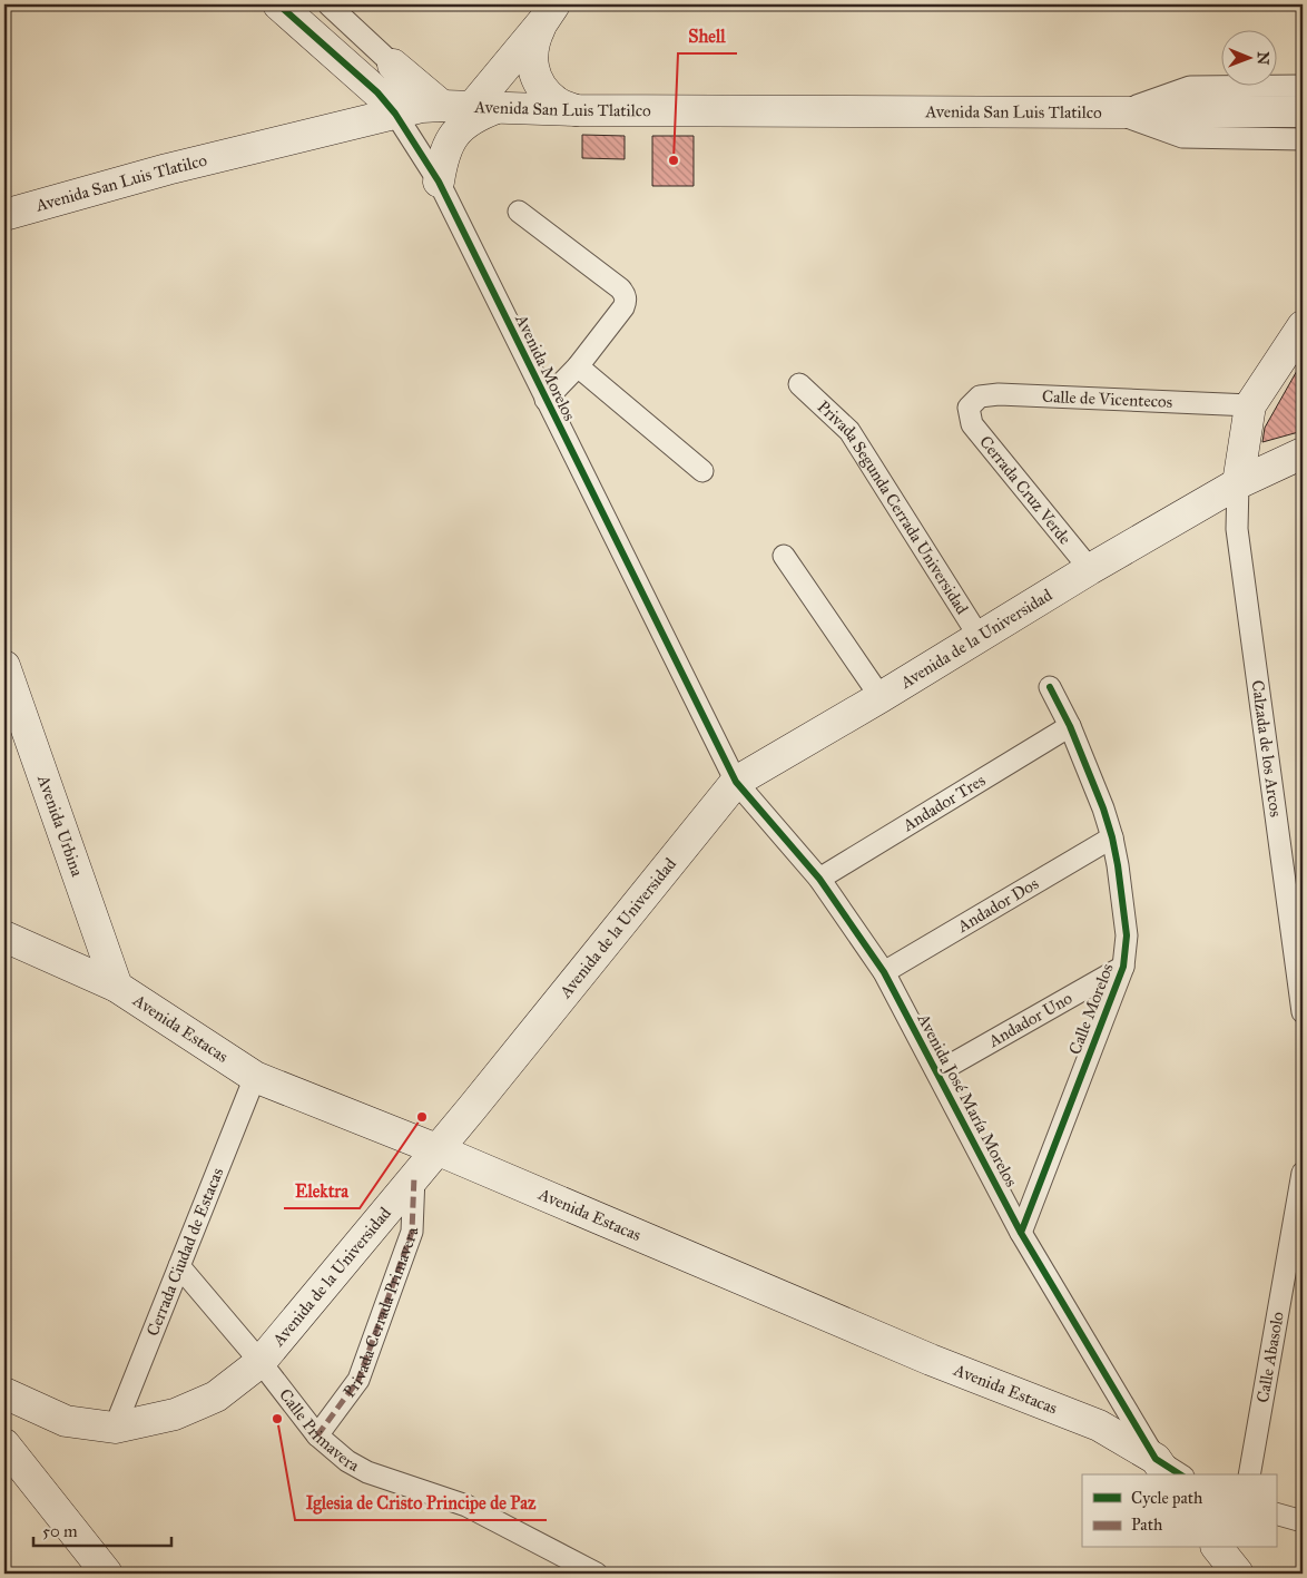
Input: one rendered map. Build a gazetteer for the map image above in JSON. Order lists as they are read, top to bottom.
{
  "streets": {
    "main road": [
      "Avenida San Luis Tlatilco",
      "Avenida Morelos",
      "Avenida de la Universidad",
      "Avenida Urbina",
      "Avenida Estacas"
    ],
    "street": [
      "Calle de Vicentecos",
      "Cerrada Cruz Verde",
      "Privada Segunda Cerrada Universidad",
      "Calzada de los Arcos",
      "Andador Tres",
      "Andador Dos",
      "Calle Morelos",
      "Andador Uno",
      "Avenida José María Morelos",
      "Cerrada Ciudad de Estacas",
      "Privada Cerrada Primavera",
      "Calle Abasolo",
      "Calle Primavera"
    ]
  },
  "crossings": [
    ["Avenida San Luis Tlatilco", "Avenida Morelos"],
    ["Avenida Morelos", "Avenida de la Universidad"],
    ["Avenida Morelos", "Avenida José María Morelos"],
    ["Calle de Vicentecos", "Cerrada Cruz Verde"],
    ["Cerrada Cruz Verde", "Avenida de la Universidad"],
    ["Privada Segunda Cerrada Universidad", "Avenida de la Universidad"],
    ["Avenida de la Universidad", "Calzada de los Arcos"],
    ["Avenida de la Universidad", "Avenida Estacas"],
    ["Avenida de la Universidad", "Avenida José María Morelos"],
    ["Avenida de la Universidad", "Cerrada Ciudad de Estacas"],
    ["Avenida de la Universidad", "Privada Cerrada Primavera"],
    ["Avenida de la Universidad", "Calle Primavera"],
    ["Andador Tres", "Calle Morelos"],
    ["Andador Tres", "Avenida José María Morelos"],
    ["Avenida Urbina", "Avenida Estacas"],
    ["Andador Dos", "Calle Morelos"],
    ["Andador Dos", "Avenida José María Morelos"],
    ["Calle Morelos", "Andador Uno"],
    ["Calle Morelos", "Avenida José María Morelos"],
    ["Andador Uno", "Avenida José María Morelos"],
    ["Avenida Estacas", "Avenida José María Morelos"],
    ["Avenida Estacas", "Cerrada Ciudad de Estacas"],
    ["Cerrada Ciudad de Estacas", "Calle Primavera"],
    ["Privada Cerrada Primavera", "Calle Primavera"]
  ],
  "places": ["Shell", "Elektra", "Iglesia de Cristo Principe de Paz"],
  "legend": ["Cycle path", "Path"],
  "scale_bar": "50 m",
  "north": "right"
}
